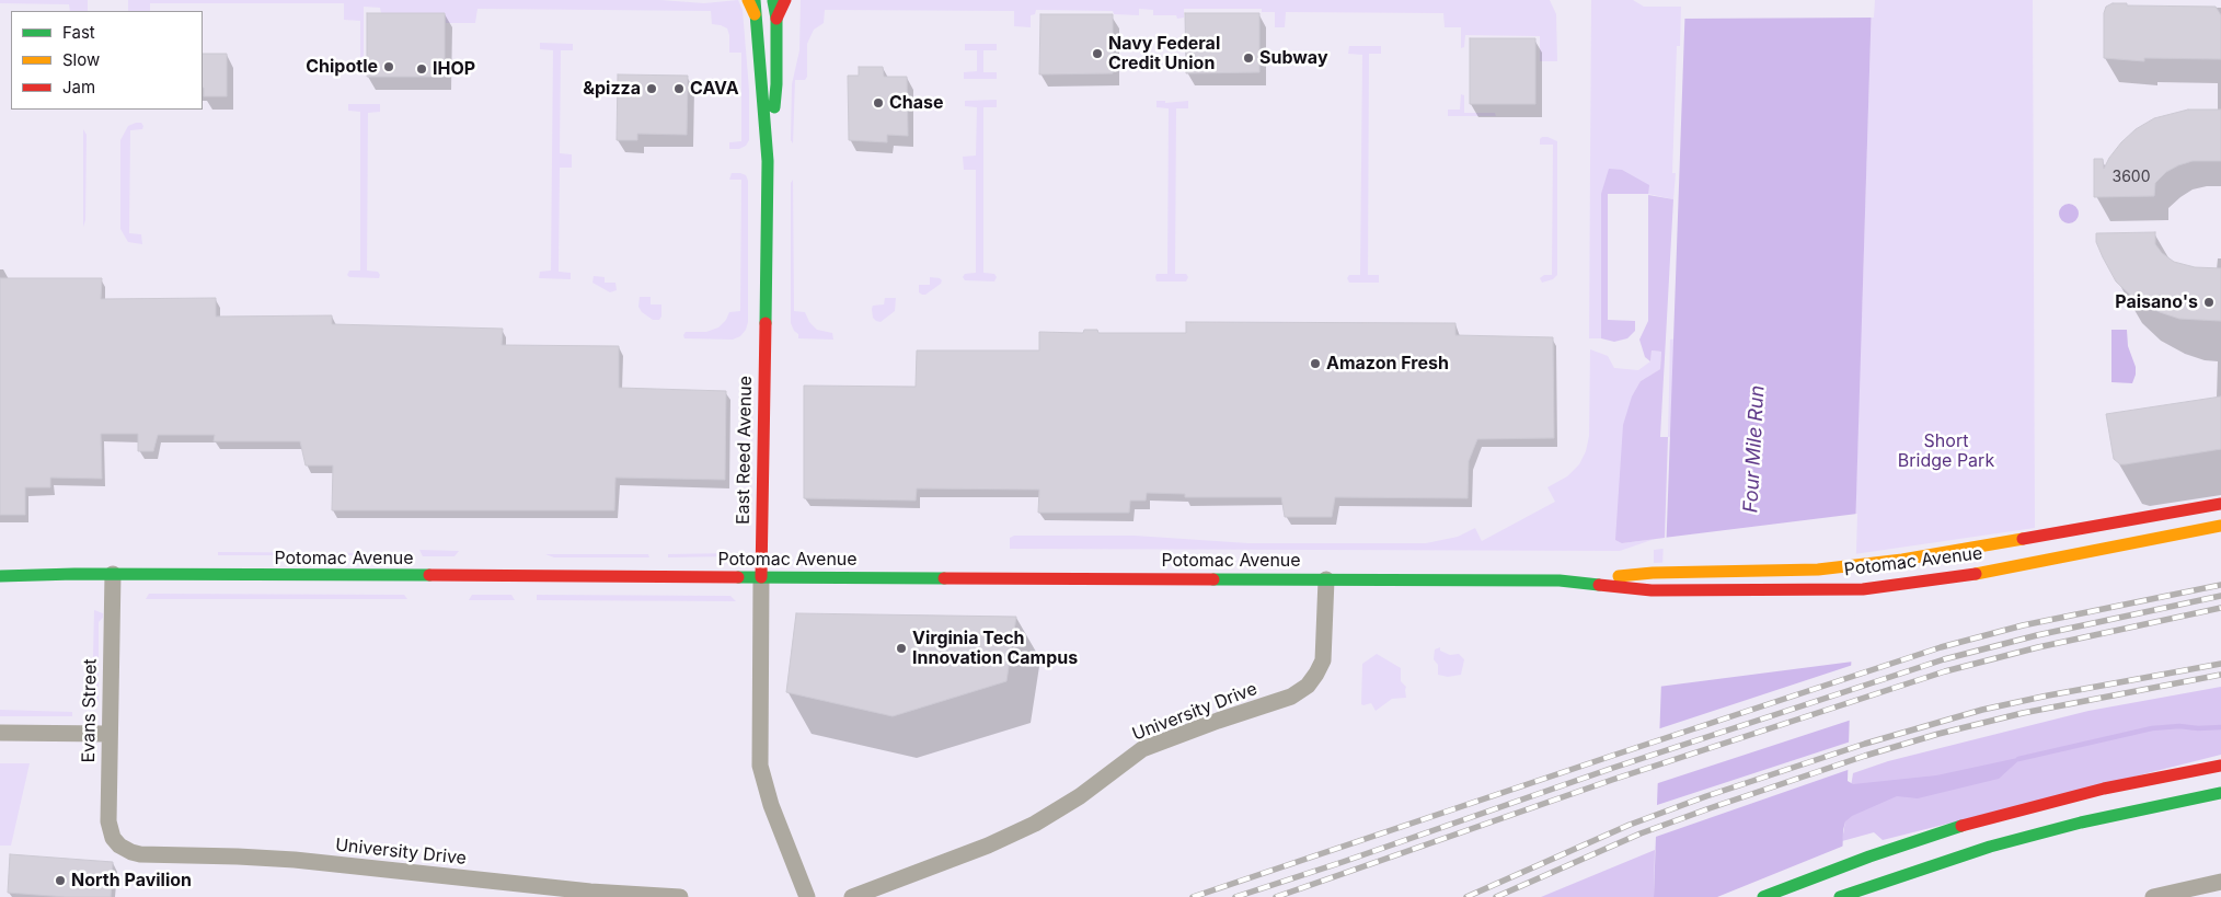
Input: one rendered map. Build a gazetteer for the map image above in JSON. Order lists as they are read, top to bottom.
{
  "streets": {
    "main road": ["East Reed Avenue", "Potomac Avenue"],
    "street": ["Evans Street", "University Drive"]
  },
  "crossings": [
    ["East Reed Avenue", "Potomac Avenue"],
    ["Potomac Avenue", "Evans Street"],
    ["Potomac Avenue", "University Drive"],
    ["Evans Street", "University Drive"]
  ],
  "water": ["Four Mile Run"],
  "parks": ["Short Bridge Park"],
  "places": [
    "Navy Federal Credit Union",
    "Subway",
    "Chipotle",
    "IHOP",
    "&pizza",
    "CAVA",
    "Chase",
    "Paisano's",
    "Amazon Fresh",
    "Virginia Tech Innovation Campus",
    "North Pavilion"
  ],
  "house_numbers": ["3600"],
  "legend": ["Fast", "Slow", "Jam"]
}
